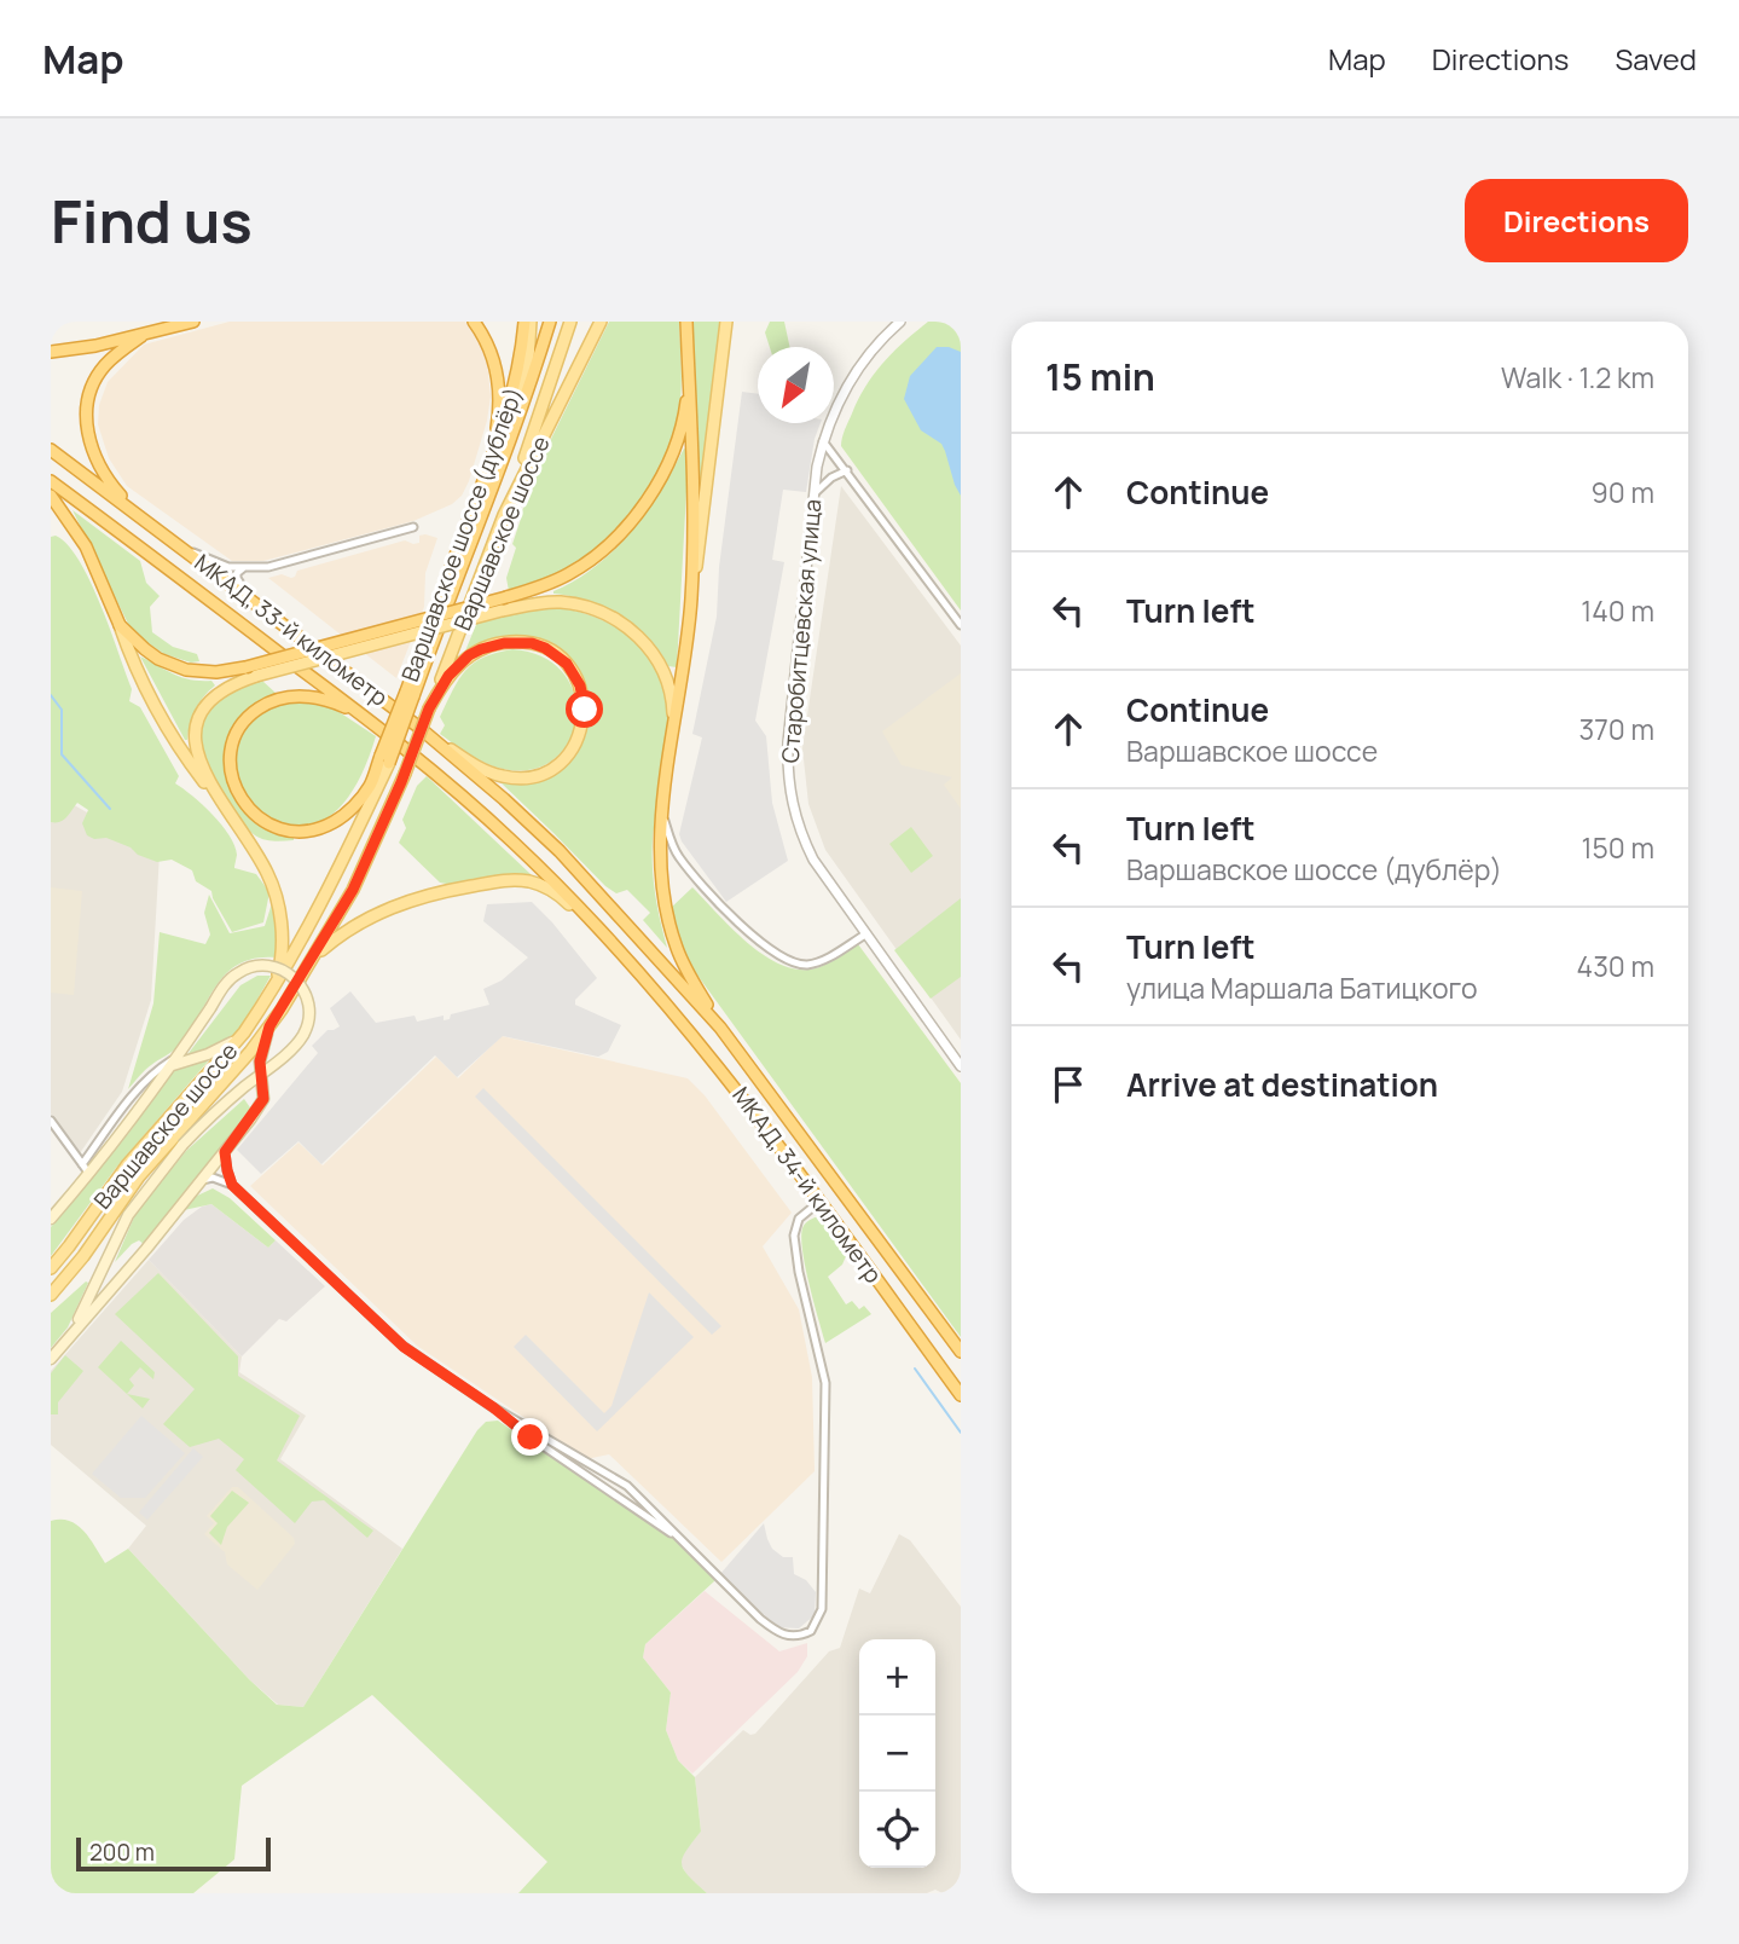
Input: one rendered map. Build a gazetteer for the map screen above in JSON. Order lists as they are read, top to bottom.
{
  "streets": {
    "highway": [
      "Варшавское шоссе",
      "Варшавское шоссе (дублёр)",
      "МКАД, 33-й километр",
      "МКАД, 34-й километр"
    ],
    "street": ["Старобитцевская улица"]
  },
  "crossings": [
    ["Варшавское шоссе", "Варшавское шоссе (дублёр)"],
    ["МКАД, 33-й километр", "МКАД, 34-й километр"]
  ],
  "scale_bar": "200 m",
  "north": "bottom left",
  "page": {
    "header": "Map",
    "nav": ["Map", "Directions", "Saved"],
    "buttons": "Directions",
    "title": "Find us",
    "heading": ["15 min", "Walk · 1.2 km"],
    "list": [
      ["Continue", "90 m"],
      ["Turn left", "140 m"],
      ["Continue", "Варшавское шоссе", "370 m"],
      ["Turn left", "Варшавское шоссе (дублёр)", "150 m"],
      ["Turn left", "улица Маршала Батицкого", "430 m"],
      "Arrive at destination"
    ],
    "map_buttons": ["+", "−"],
    "scale": "200 m"
  }
}
